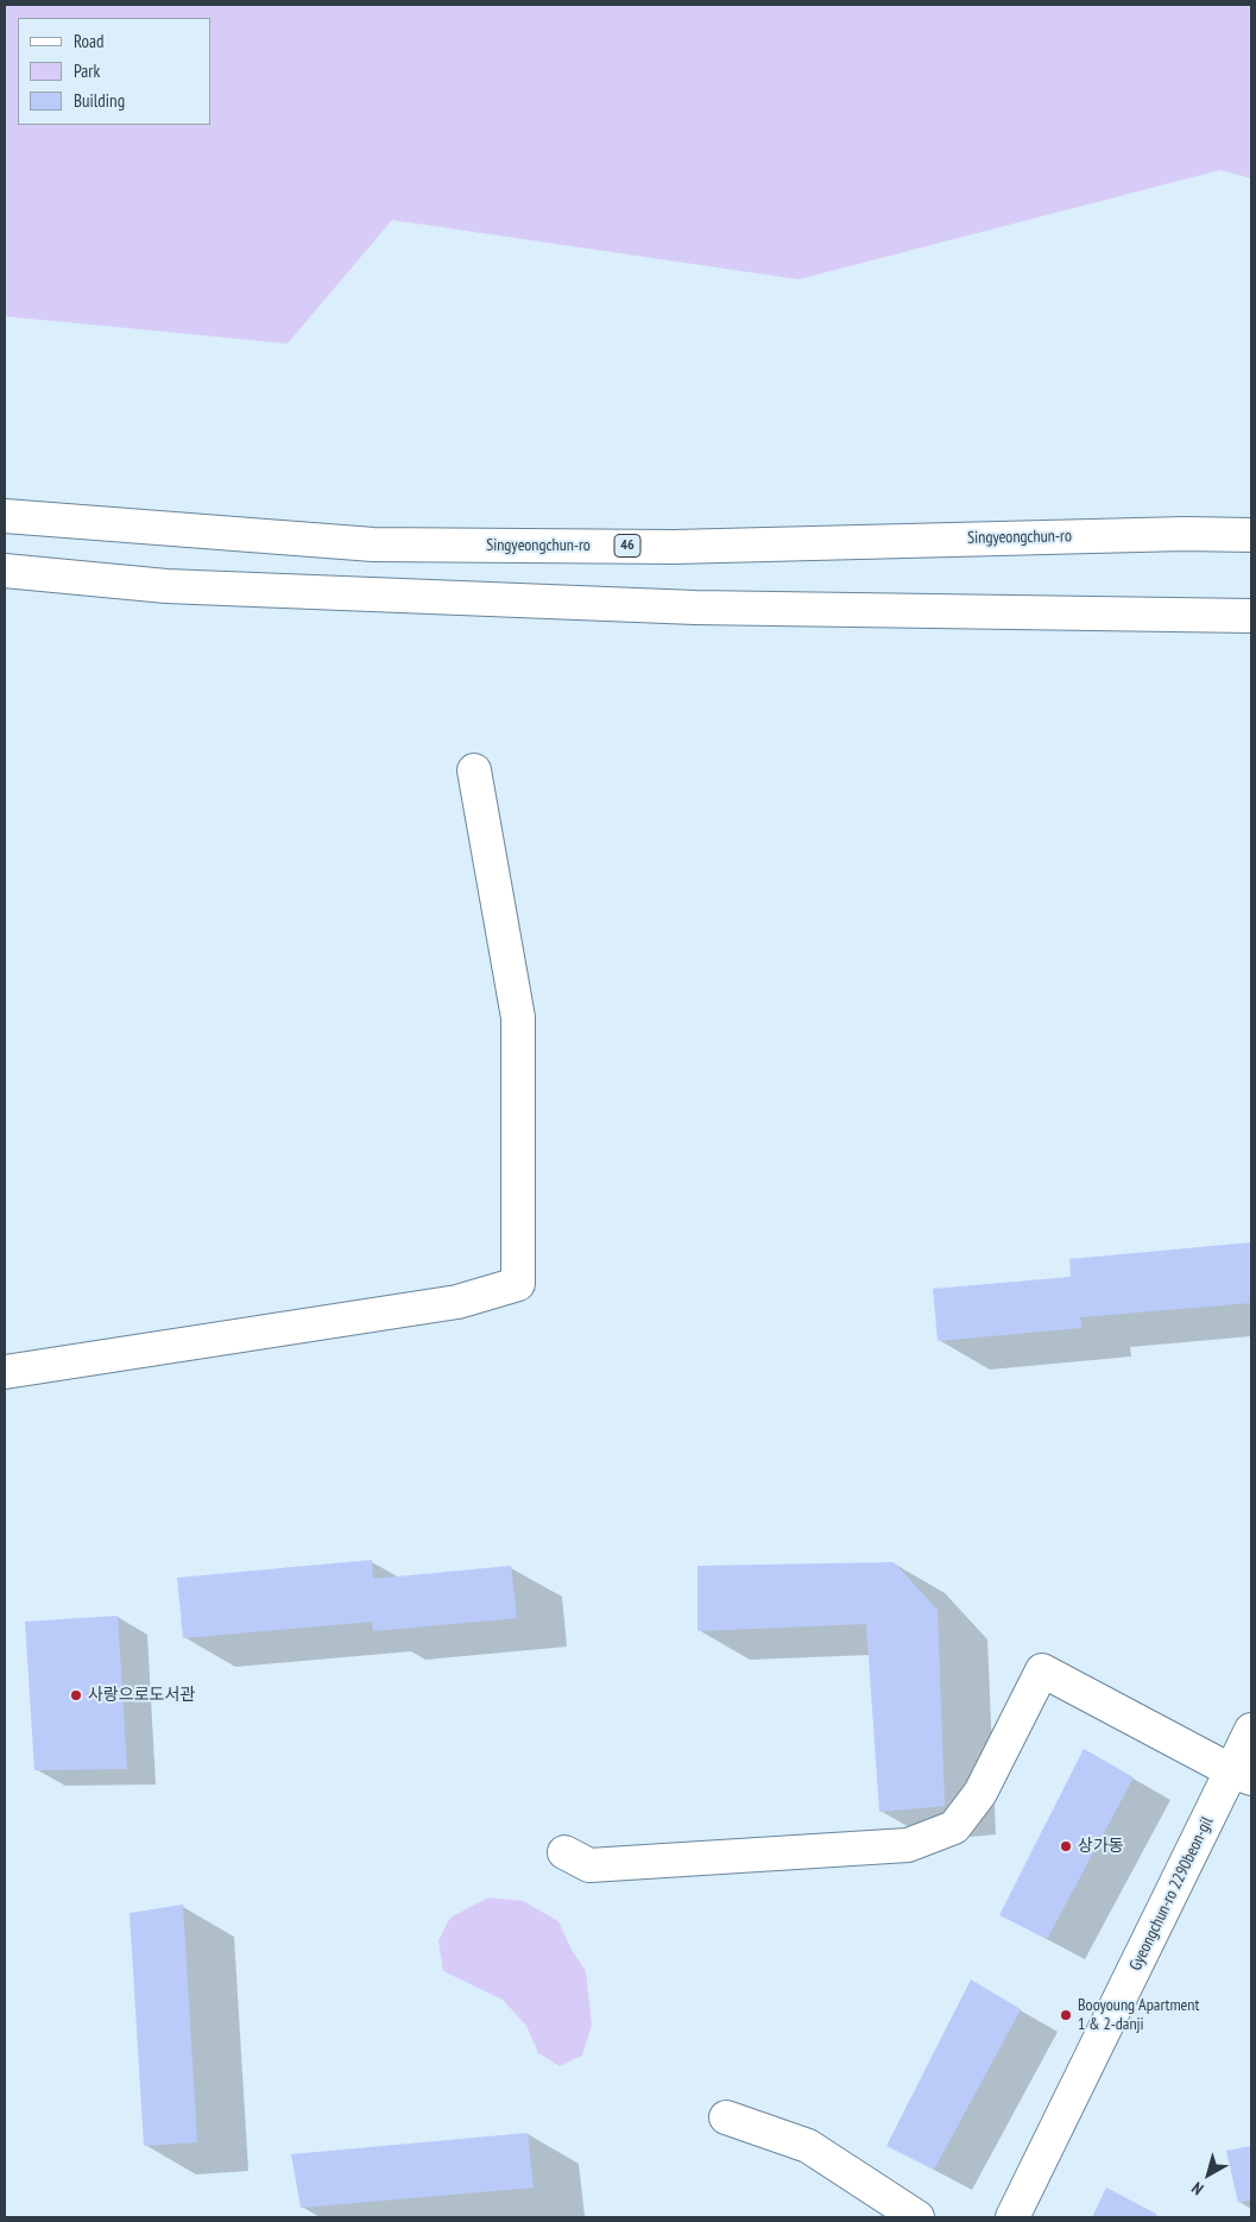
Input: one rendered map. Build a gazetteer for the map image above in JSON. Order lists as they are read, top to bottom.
{
  "streets": {
    "main road": ["Singyeongchun-ro", "46", "Gyeongchun-ro 2290beon-gil"]
  },
  "places": ["사랑으로도서관", "상가동", "Booyoung Apartment 1 & 2-danji"],
  "legend": ["Road", "Park", "Building"],
  "north": "bottom left"
}
